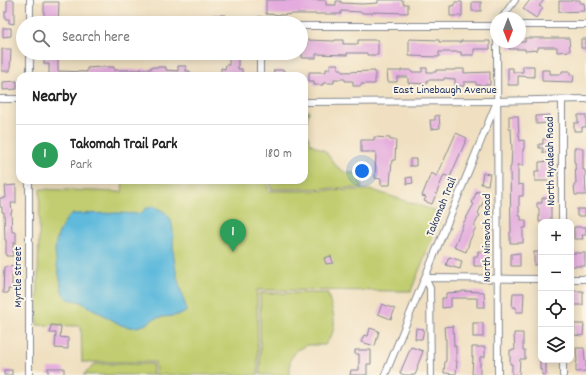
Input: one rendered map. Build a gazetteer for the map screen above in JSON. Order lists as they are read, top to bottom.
{
  "streets": {
    "street": [
      "East Linebaugh Avenue",
      "North Hyaleah Road",
      "Takomah Trail",
      "North Ninevah Road",
      "Myrtle Street"
    ]
  },
  "crossings": [
    ["East Linebaugh Avenue", "North Hyaleah Road"],
    ["East Linebaugh Avenue", "Takomah Trail"],
    ["East Linebaugh Avenue", "North Ninevah Road"],
    ["Takomah Trail", "North Ninevah Road"]
  ],
  "north": "bottom",
  "page": {
    "search": "Search here",
    "heading": "Nearby",
    "list": [
      {
        "mark": "1",
        "name": "Takomah Trail Park",
        "note": "Park",
        "value": "180 m"
      }
    ],
    "map_buttons": ["+", "−"],
    "pins": "1"
  }
}
